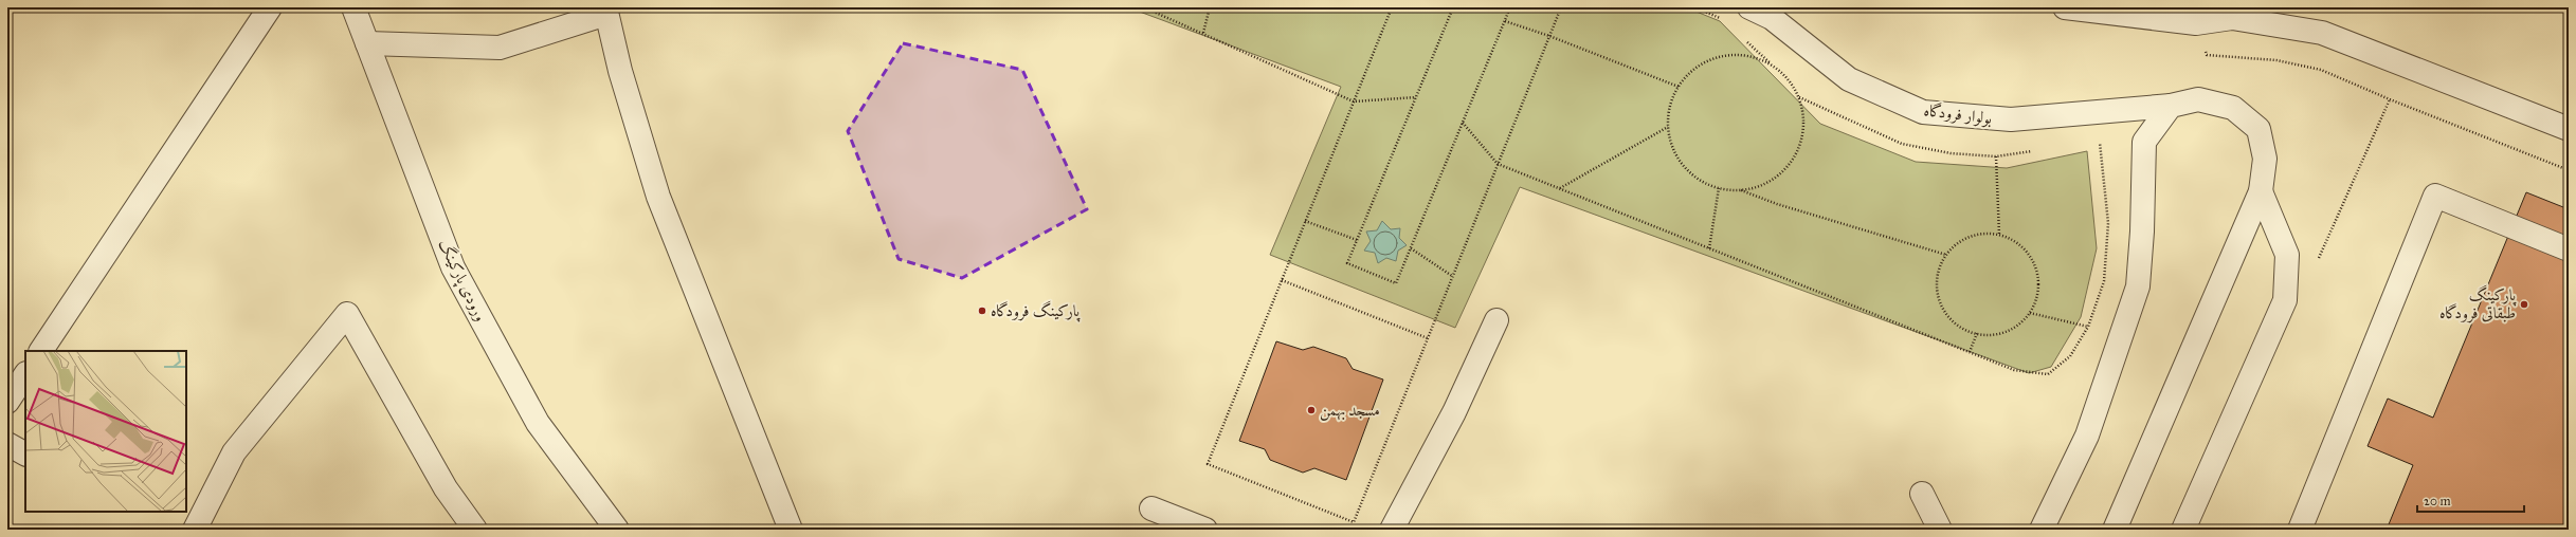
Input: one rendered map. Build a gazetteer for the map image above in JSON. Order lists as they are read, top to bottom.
{
  "streets": {
    "lane": ["بولوار فرودگاه", "ورودی پارکینگ"]
  },
  "places": ["پارکینگ طبقاتی فرودگاه", "پارکینگ فرودگاه", "مسجد بهمن"],
  "scale_bar": "20 m"
}
